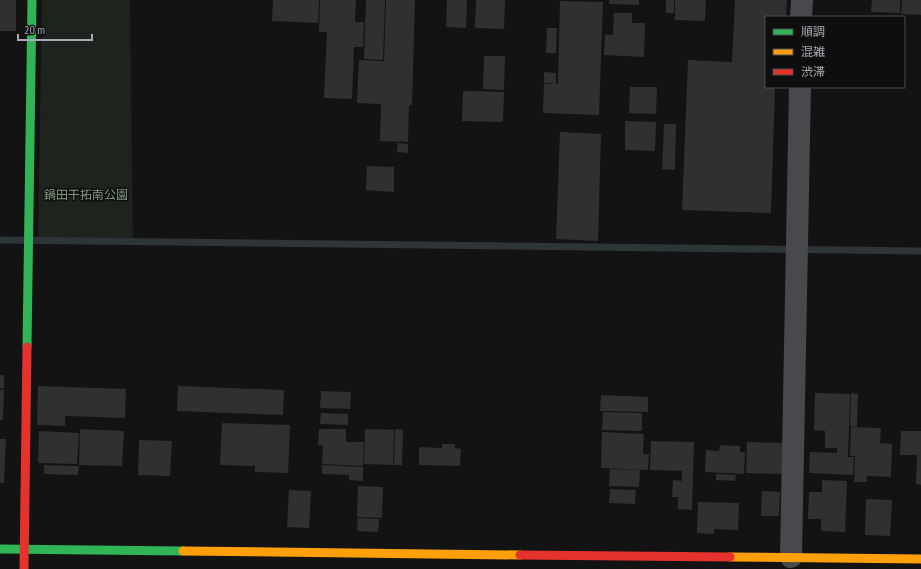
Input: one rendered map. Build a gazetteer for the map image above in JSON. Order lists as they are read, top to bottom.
{
  "parks": ["鍋田干拓南公園"],
  "legend": ["順調", "混雑", "渋滞"],
  "scale_bar": "20 m"
}
